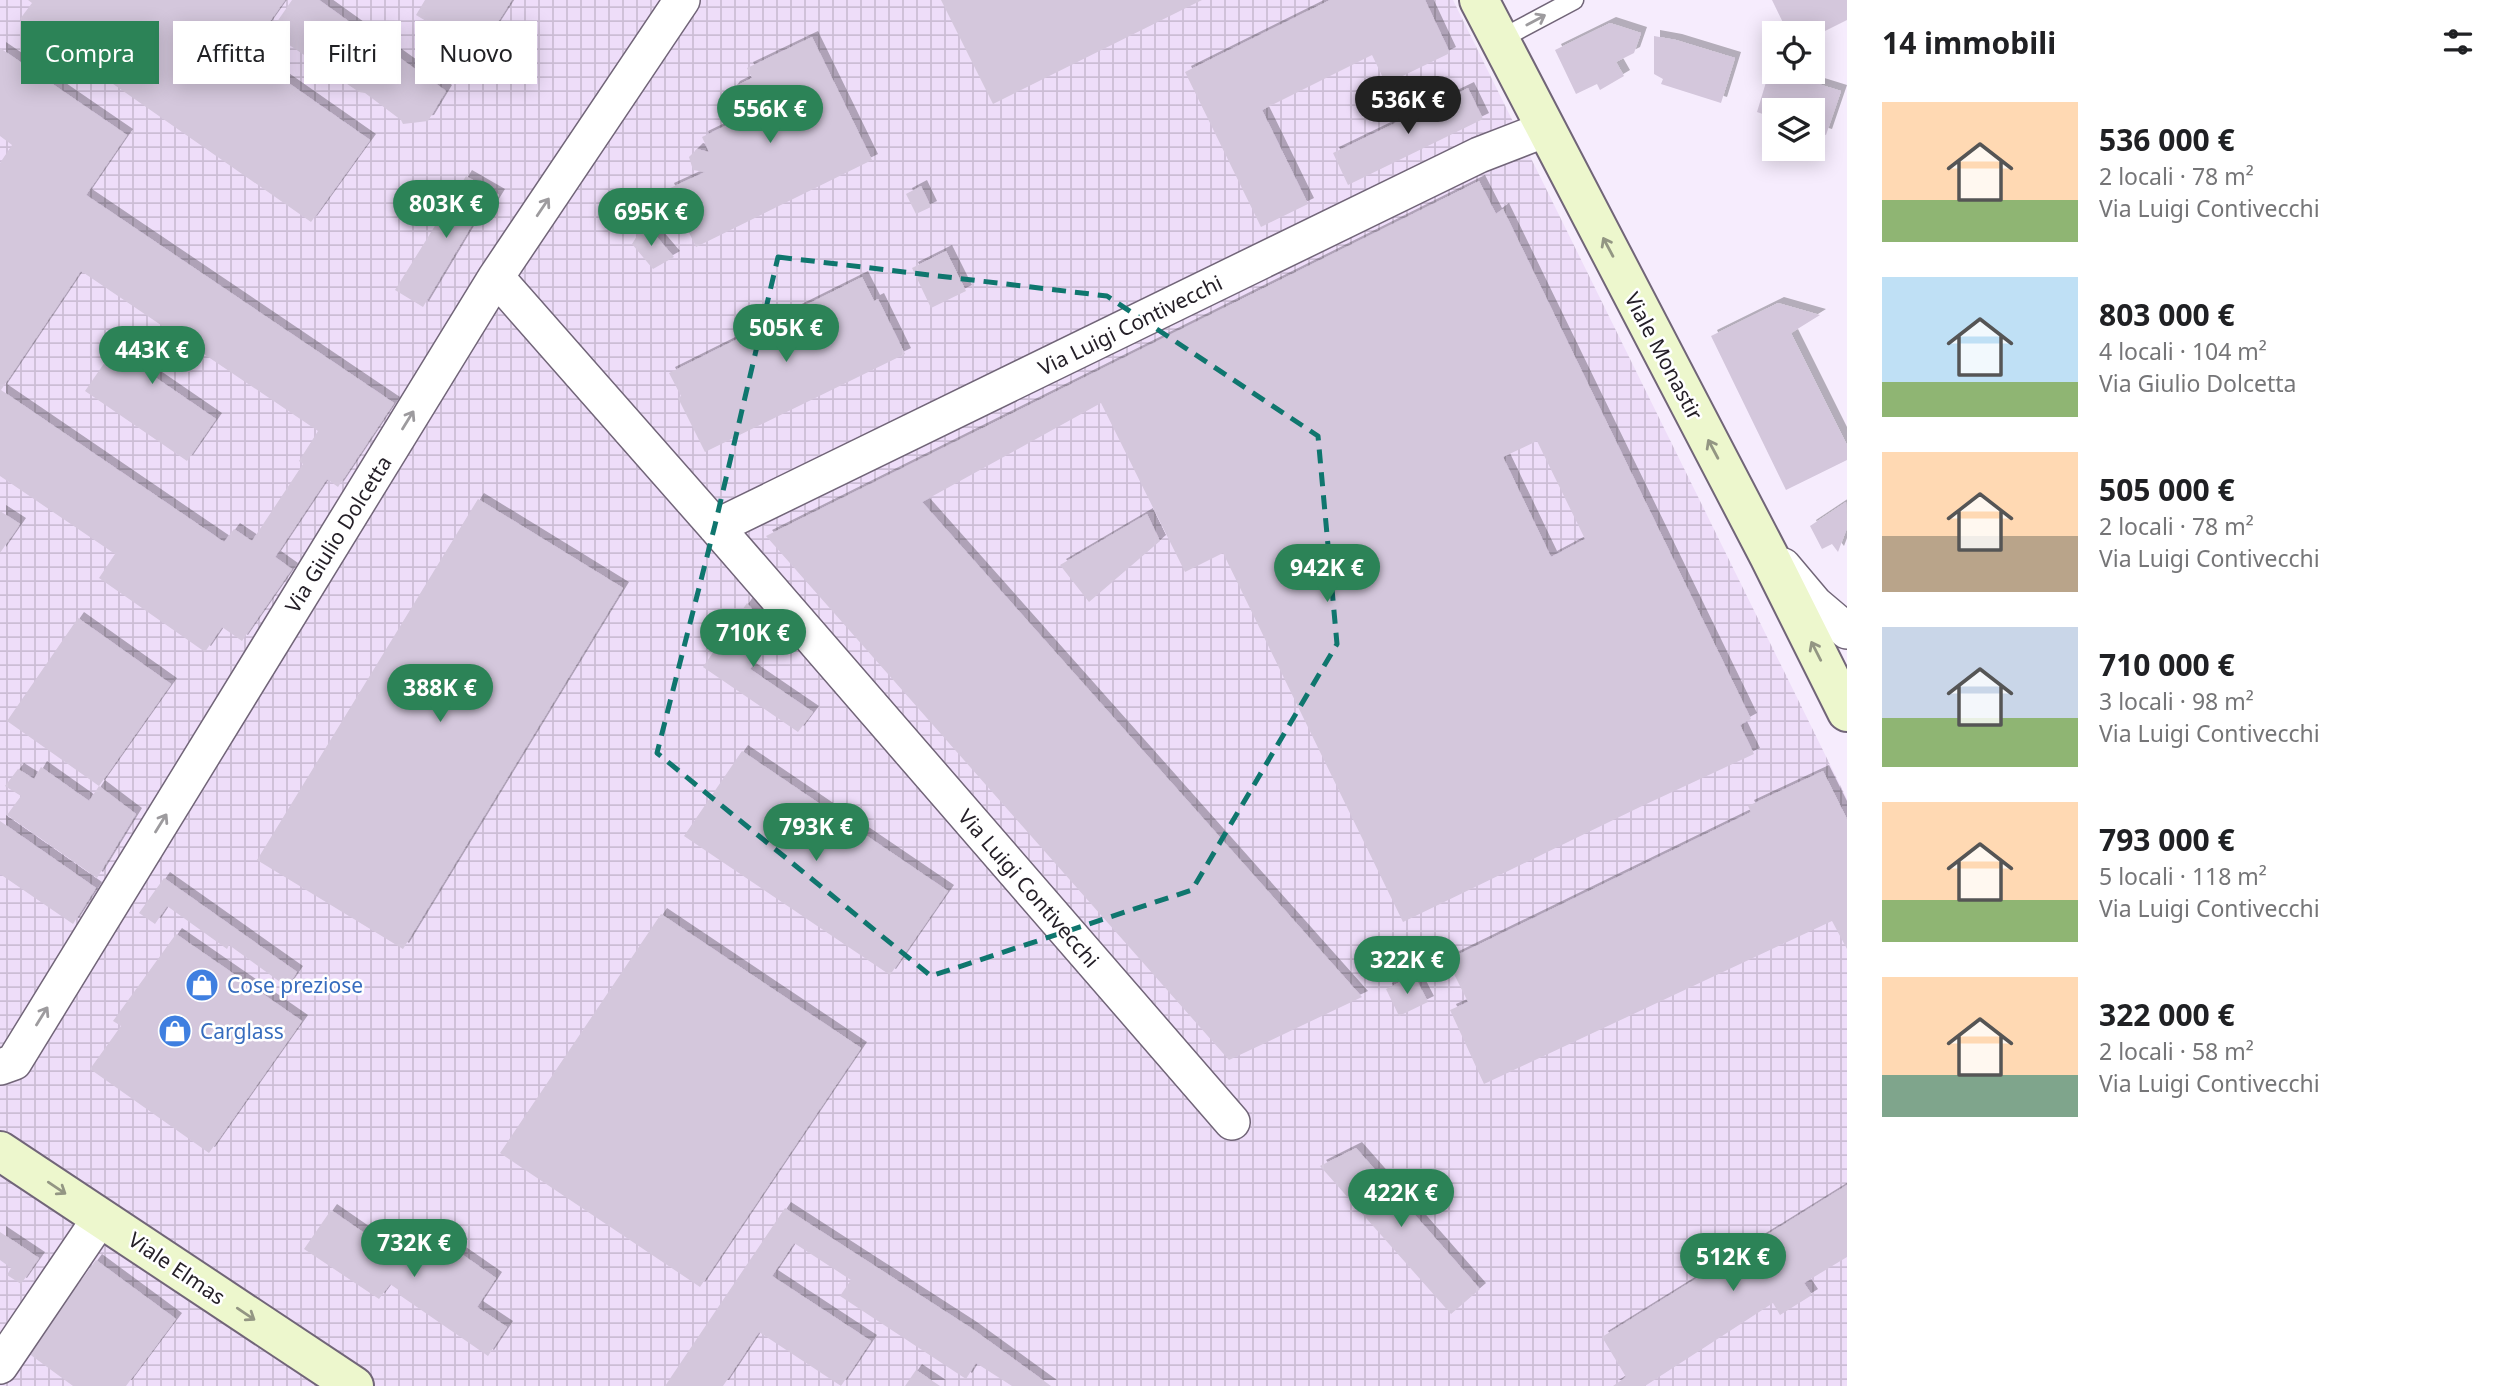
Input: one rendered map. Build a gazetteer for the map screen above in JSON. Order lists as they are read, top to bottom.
{
  "streets": {
    "main road": ["Viale Monastir", "Viale Elmas"],
    "street": ["Via Luigi Contivecchi", "Via Giulio Dolcetta"]
  },
  "crossings": [
    ["Via Luigi Contivecchi", "Viale Monastir"],
    ["Via Luigi Contivecchi", "Via Giulio Dolcetta"]
  ],
  "one_way": ["Viale Monastir", "Via Giulio Dolcetta", "Viale Elmas"],
  "places": {
    "shop": ["Cose preziose", "Carglass"]
  },
  "page": {
    "heading": "14 immobili",
    "chip": [
      "Compra",
      "Affitta",
      "Filtri",
      "Nuovo"
    ],
    "price": [
      "536K €",
      "556K €",
      "803K €",
      "695K €",
      "505K €",
      "443K €",
      "942K €",
      "710K €",
      "388K €",
      "793K €",
      "322K €",
      "422K €",
      "732K €",
      "512K €"
    ],
    "list": [
      {
        "name": "536 000 €",
        "note": "2 locali · 78 m² · Via Luigi Contivecchi"
      },
      {
        "name": "803 000 €",
        "note": "4 locali · 104 m² · Via Giulio Dolcetta"
      },
      {
        "name": "505 000 €",
        "note": "2 locali · 78 m² · Via Luigi Contivecchi"
      },
      {
        "name": "710 000 €",
        "note": "3 locali · 98 m² · Via Luigi Contivecchi"
      },
      {
        "name": "793 000 €",
        "note": "5 locali · 118 m² · Via Luigi Contivecchi"
      },
      {
        "name": "322 000 €",
        "note": "2 locali · 58 m² · Via Luigi Contivecchi"
      }
    ]
  }
}
